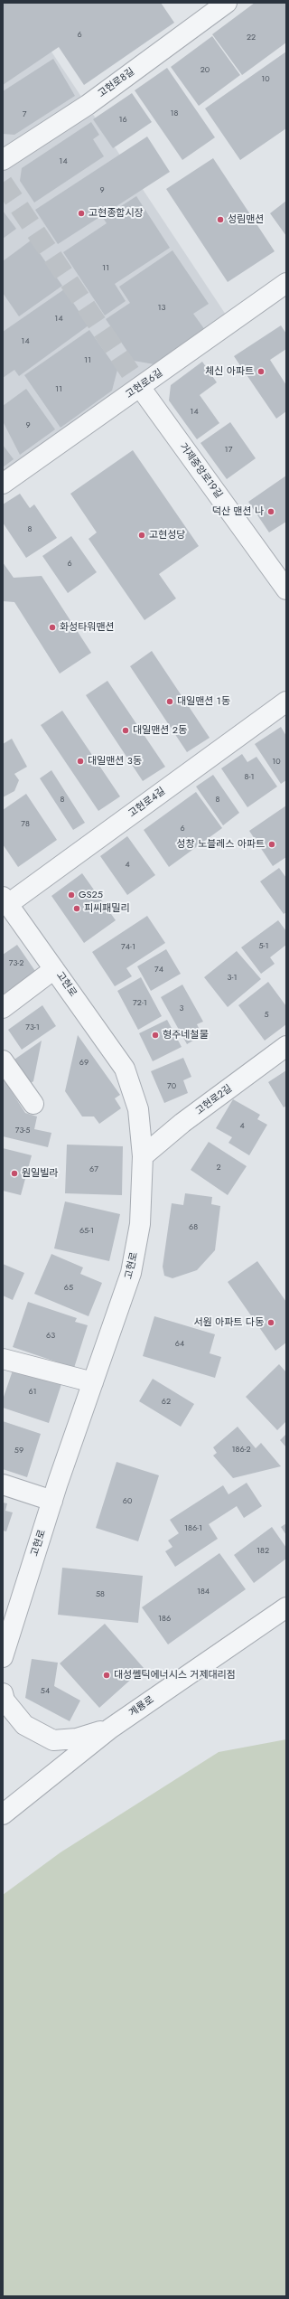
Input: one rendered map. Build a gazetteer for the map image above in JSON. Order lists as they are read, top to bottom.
{
  "streets": {
    "street": [
      "고현로8길",
      "고현로6길",
      "거제중앙로19길",
      "고현로4길",
      "고현로",
      "고현로2길",
      "계룡로"
    ]
  },
  "crossings": [
    ["고현로6길", "거제중앙로19길"],
    ["고현로4길", "고현로"],
    ["고현로", "고현로2길"]
  ],
  "places": [
    "고현종합시장",
    "성림맨션",
    "체신 아파트",
    "덕산 맨션 나",
    "고현성당",
    "화성타워맨션",
    "대일맨션 1동",
    "대일맨션 2동",
    "대일맨션 3동",
    "성창 노블레스 아파트",
    "GS25",
    "피씨패밀리",
    "형주네철물",
    "원일빌라",
    "서원 아파트 다동",
    "대성쎌틱에너시스 거제대리점"
  ],
  "house_numbers": [
    "6",
    "22",
    "20",
    "10",
    "18",
    "7",
    "16",
    "14",
    "9",
    "11",
    "13",
    "14",
    "14",
    "11",
    "11",
    "14",
    "9",
    "17",
    "8",
    "6",
    "10",
    "8-1",
    "8",
    "8",
    "78",
    "6",
    "4",
    "5-1",
    "74-1",
    "73-2",
    "74",
    "3-1",
    "72-1",
    "3",
    "5",
    "73-1",
    "69",
    "70",
    "4",
    "73-5",
    "2",
    "67",
    "68",
    "65-1",
    "65",
    "63",
    "64",
    "61",
    "62",
    "186-2",
    "59",
    "60",
    "186-1",
    "182",
    "184",
    "58",
    "186",
    "54"
  ]
}
